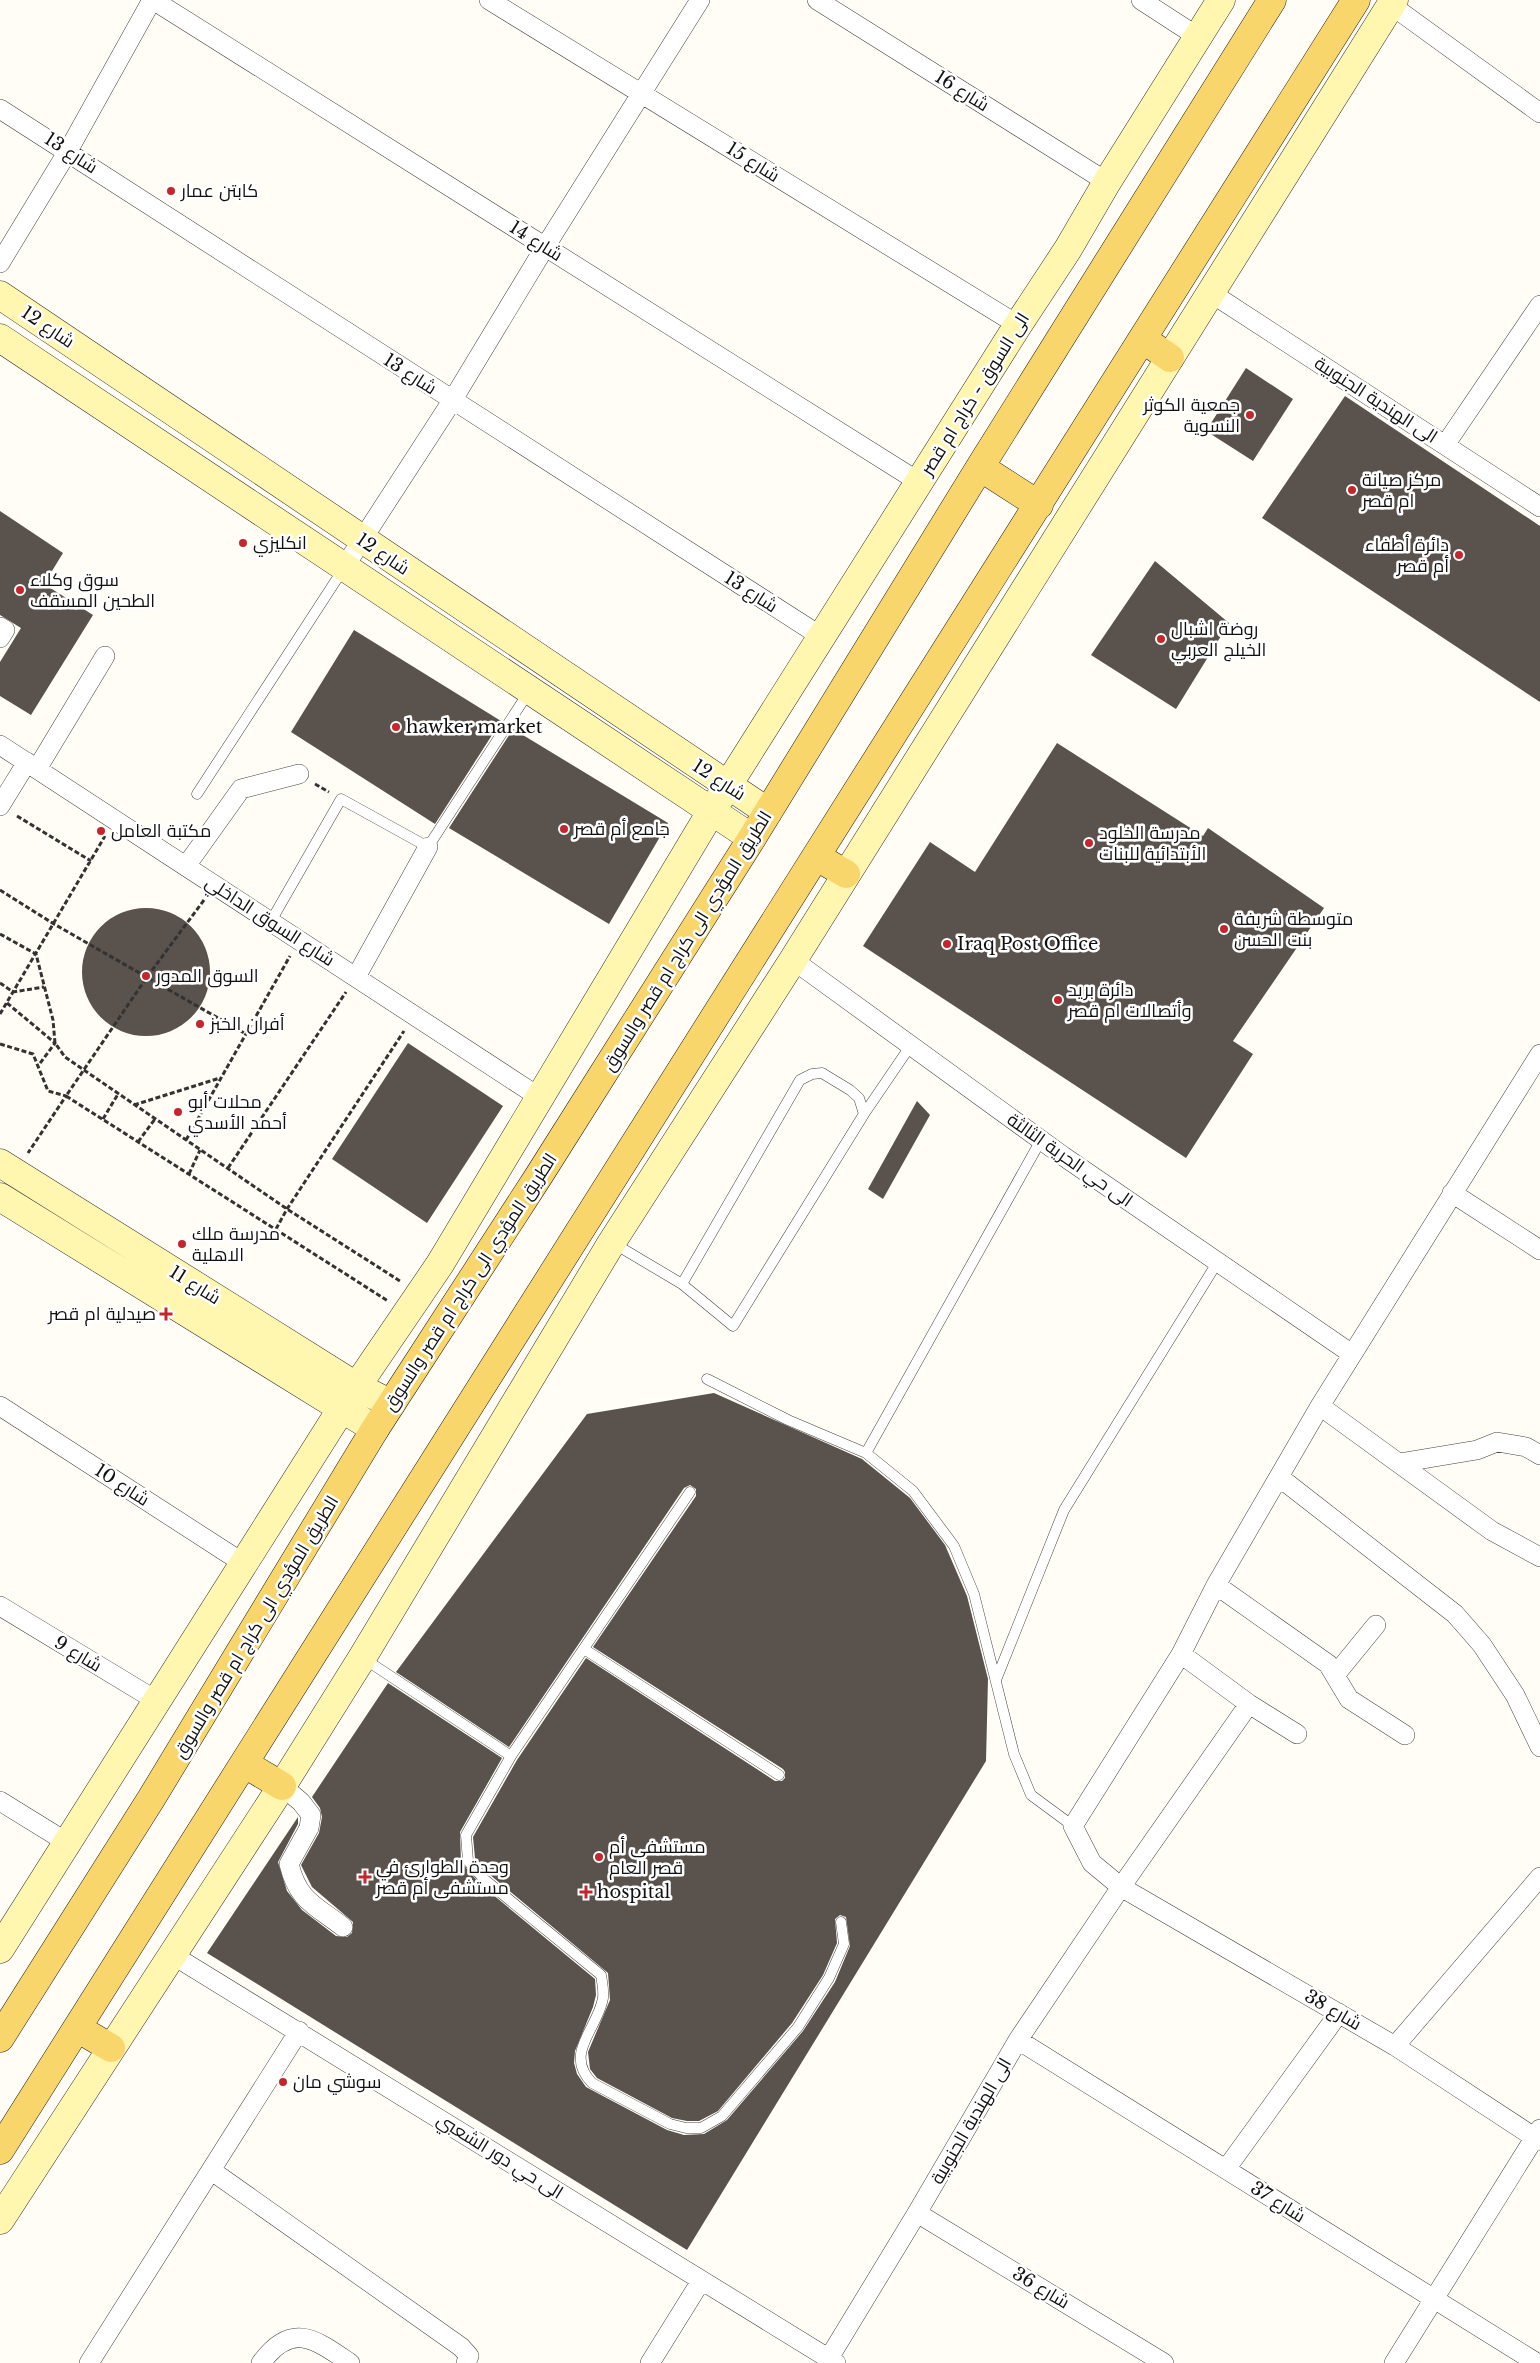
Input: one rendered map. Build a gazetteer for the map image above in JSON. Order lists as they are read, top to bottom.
{
  "streets": {
    "main road": ["الطريق المؤدي الى كراج ام قصر والسوق"],
    "street": [
      "شارع 16",
      "شارع 13",
      "شارع 15",
      "شارع 14",
      "شارع 12",
      "الى السوق - كراج ام قصر",
      "الى الهندية الجنوبية",
      "شارع السوق الداخلي",
      "الى حي الحرية الثالثة",
      "شارع 11",
      "شارع 10",
      "شارع 9",
      "شارع 38",
      "الى حي دور الشعبي",
      "شارع 37",
      "شارع 36"
    ]
  },
  "crossings": [
    ["شارع 16", "الى السوق - كراج ام قصر"],
    ["شارع 13", "الى السوق - كراج ام قصر"],
    ["شارع 15", "الى السوق - كراج ام قصر"],
    ["شارع 14", "الى السوق - كراج ام قصر"],
    ["شارع 12", "الى السوق - كراج ام قصر"],
    ["شارع 12", "الطريق المؤدي الى كراج ام قصر والسوق"],
    ["الى السوق - كراج ام قصر", "شارع السوق الداخلي"],
    ["الى السوق - كراج ام قصر", "شارع 11"],
    ["الى السوق - كراج ام قصر", "شارع 10"],
    ["الى السوق - كراج ام قصر", "شارع 9"],
    ["الى الهندية الجنوبية", "شارع 38"],
    ["الى الهندية الجنوبية", "الى حي دور الشعبي"],
    ["الى الهندية الجنوبية", "شارع 37"],
    ["الى الهندية الجنوبية", "شارع 36"],
    ["الطريق المؤدي الى كراج ام قصر والسوق", "شارع 11"]
  ],
  "places": {
    "other": [
      "كابتن عمار",
      "جمعية الكوثر النسوية",
      "مركز صيانة ام قصر",
      "انكليزي",
      "دائرة أطفاء أم قصر",
      "سوق وكلاء الطحين المسقف",
      "روضة اشبال الخيلج العربي",
      "hawker market",
      "جامع أم قصر",
      "مكتبة العامل",
      "مدرسة الخلود الأبتدائية للبنات",
      "متوسطة شريفة بنت الحسن",
      "Iraq Post Office",
      "السوق المدور",
      "دائرة بريد وأتصالات ام قصر",
      "أفران الخبز",
      "محلات أبو أحمد الأسدي",
      "مدرسة ملك الاهلية",
      "مستشفى أم قصر العام",
      "سوشي مان"
    ],
    "health": ["صيدلية ام قصر", "وحدة الطوارئ في مستشفى أم قصر", "hospital"]
  }
}
